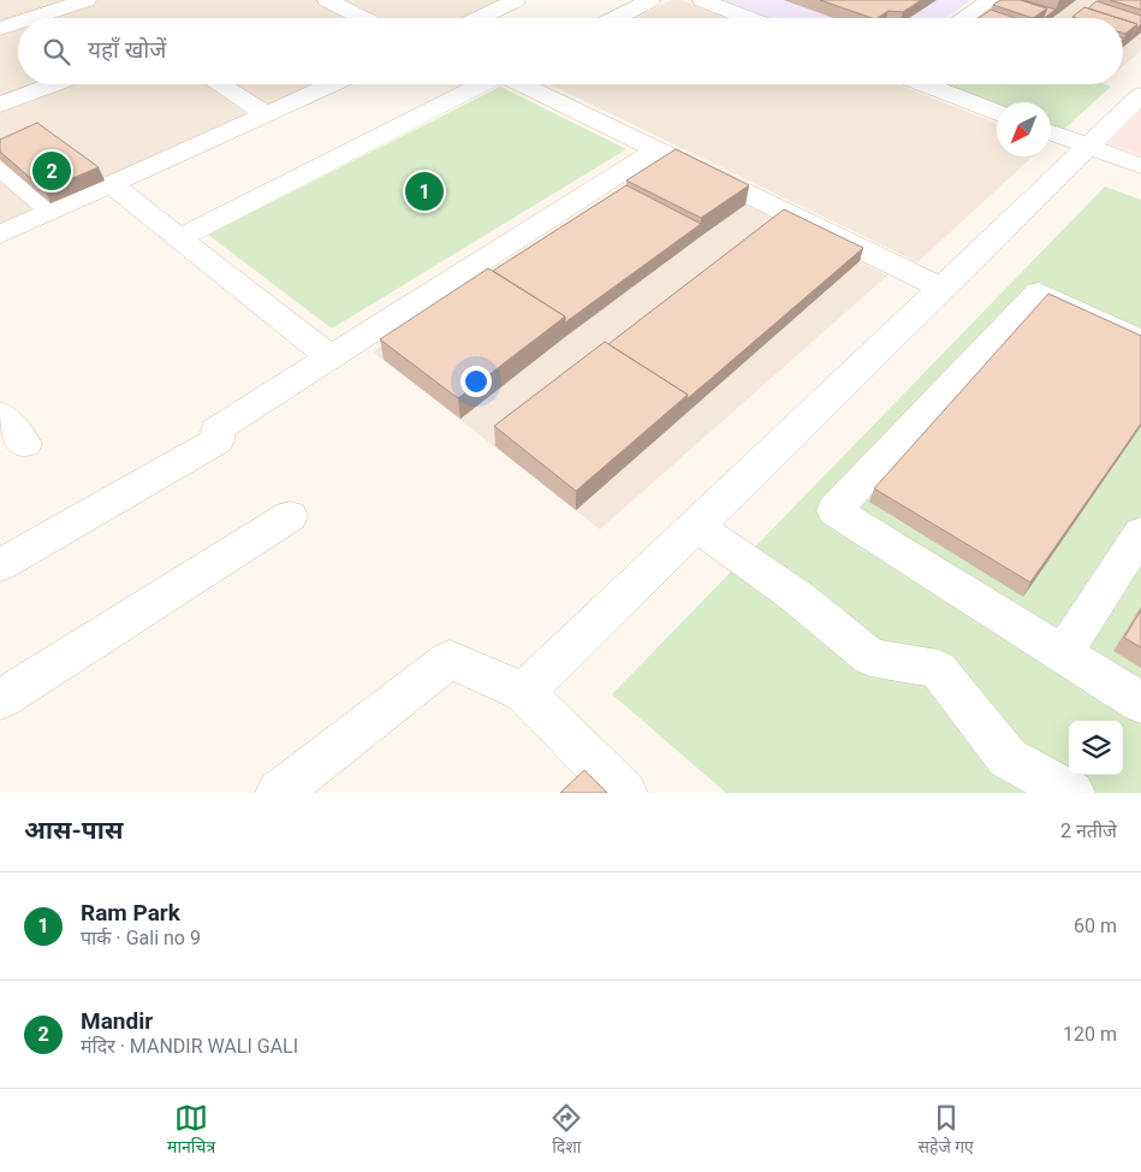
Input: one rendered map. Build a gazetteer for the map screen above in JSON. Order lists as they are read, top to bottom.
{
  "north": "bottom left",
  "page": {
    "search": "यहाँ खोजें",
    "pins": ["2", "1"],
    "heading": ["आस-पास", "2 नतीजे"],
    "list": [
      {
        "mark": "1",
        "name": "Ram Park",
        "note": "पार्क · Gali no 9",
        "value": "60 m"
      },
      {
        "mark": "2",
        "name": "Mandir",
        "note": "मंदिर · MANDIR WALI GALI",
        "value": "120 m"
      }
    ],
    "nav": ["मानचित्र", "दिशा", "सहेजे गए"]
  }
}
